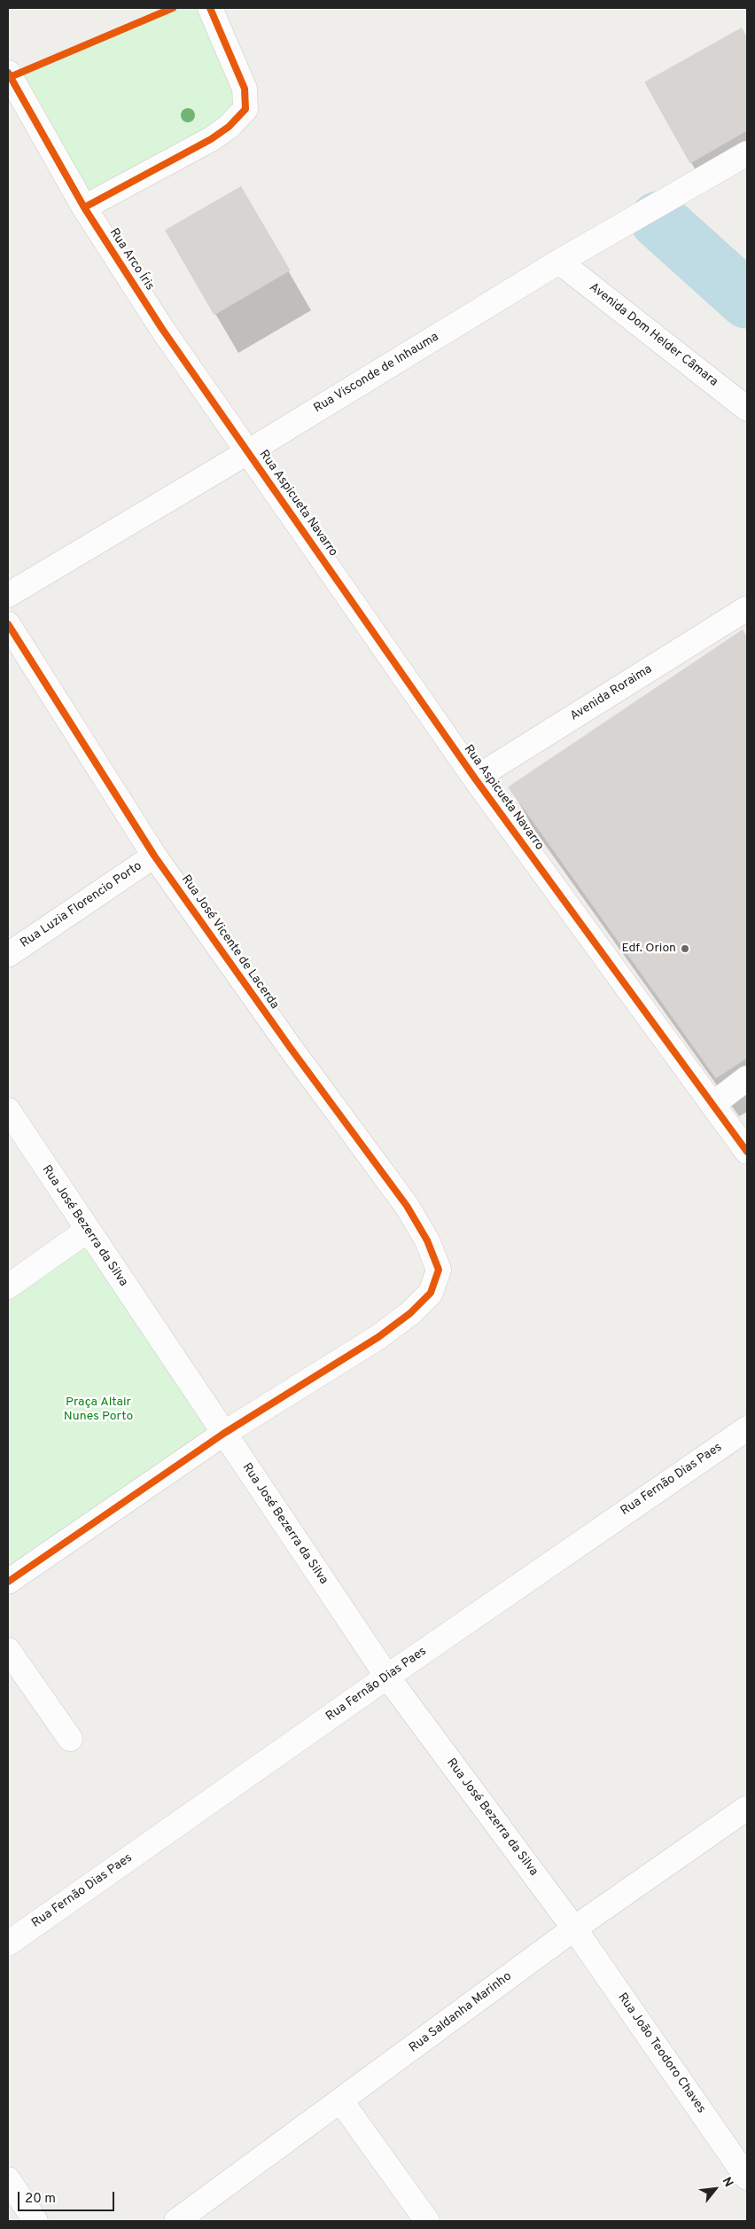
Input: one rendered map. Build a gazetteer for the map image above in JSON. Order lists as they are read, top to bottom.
{
  "streets": {
    "street": [
      "Rua Arco Íris",
      "Avenida Dom Helder Câmara",
      "Rua Visconde de Inhauma",
      "Rua Aspicueta Navarro",
      "Avenida Roraima",
      "Rua Luzia Florencio Porto",
      "Rua José Vicente de Lacerda",
      "Rua José Bezerra da Silva",
      "Rua Fernão Dias Paes",
      "Rua Saldanha Marinho",
      "Rua João Teodoro Chaves"
    ]
  },
  "crossings": [
    ["Rua Arco Íris", "Rua Visconde de Inhauma"],
    ["Rua Arco Íris", "Rua Aspicueta Navarro"],
    ["Avenida Dom Helder Câmara", "Rua Visconde de Inhauma"],
    ["Rua Visconde de Inhauma", "Rua Aspicueta Navarro"],
    ["Rua Aspicueta Navarro", "Avenida Roraima"],
    ["Rua Luzia Florencio Porto", "Rua José Vicente de Lacerda"],
    ["Rua José Vicente de Lacerda", "Rua José Bezerra da Silva"],
    ["Rua José Bezerra da Silva", "Rua Fernão Dias Paes"],
    ["Rua José Bezerra da Silva", "Rua Saldanha Marinho"],
    ["Rua José Bezerra da Silva", "Rua João Teodoro Chaves"],
    ["Rua Saldanha Marinho", "Rua João Teodoro Chaves"]
  ],
  "parks": ["Praça Altair Nunes Porto"],
  "places": ["Edf. Orion"],
  "scale_bar": "20 m",
  "north": "top right"
}
